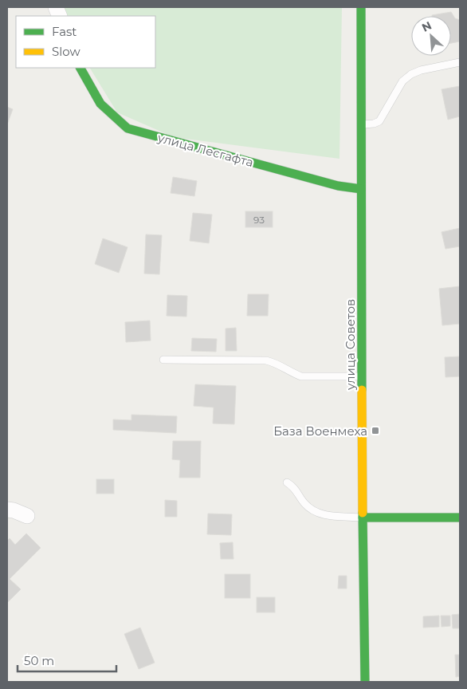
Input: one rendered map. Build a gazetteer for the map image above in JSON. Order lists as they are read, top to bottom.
{
  "streets": {
    "main road": ["улица Лесгафта", "улица Советов"]
  },
  "crossings": [
    ["улица Лесгафта", "улица Советов"]
  ],
  "places": {
    "transit": ["База Военмеха"]
  },
  "house_numbers": ["93"],
  "legend": ["Fast", "Slow"],
  "scale_bar": "50 m",
  "north": "top left"
}
